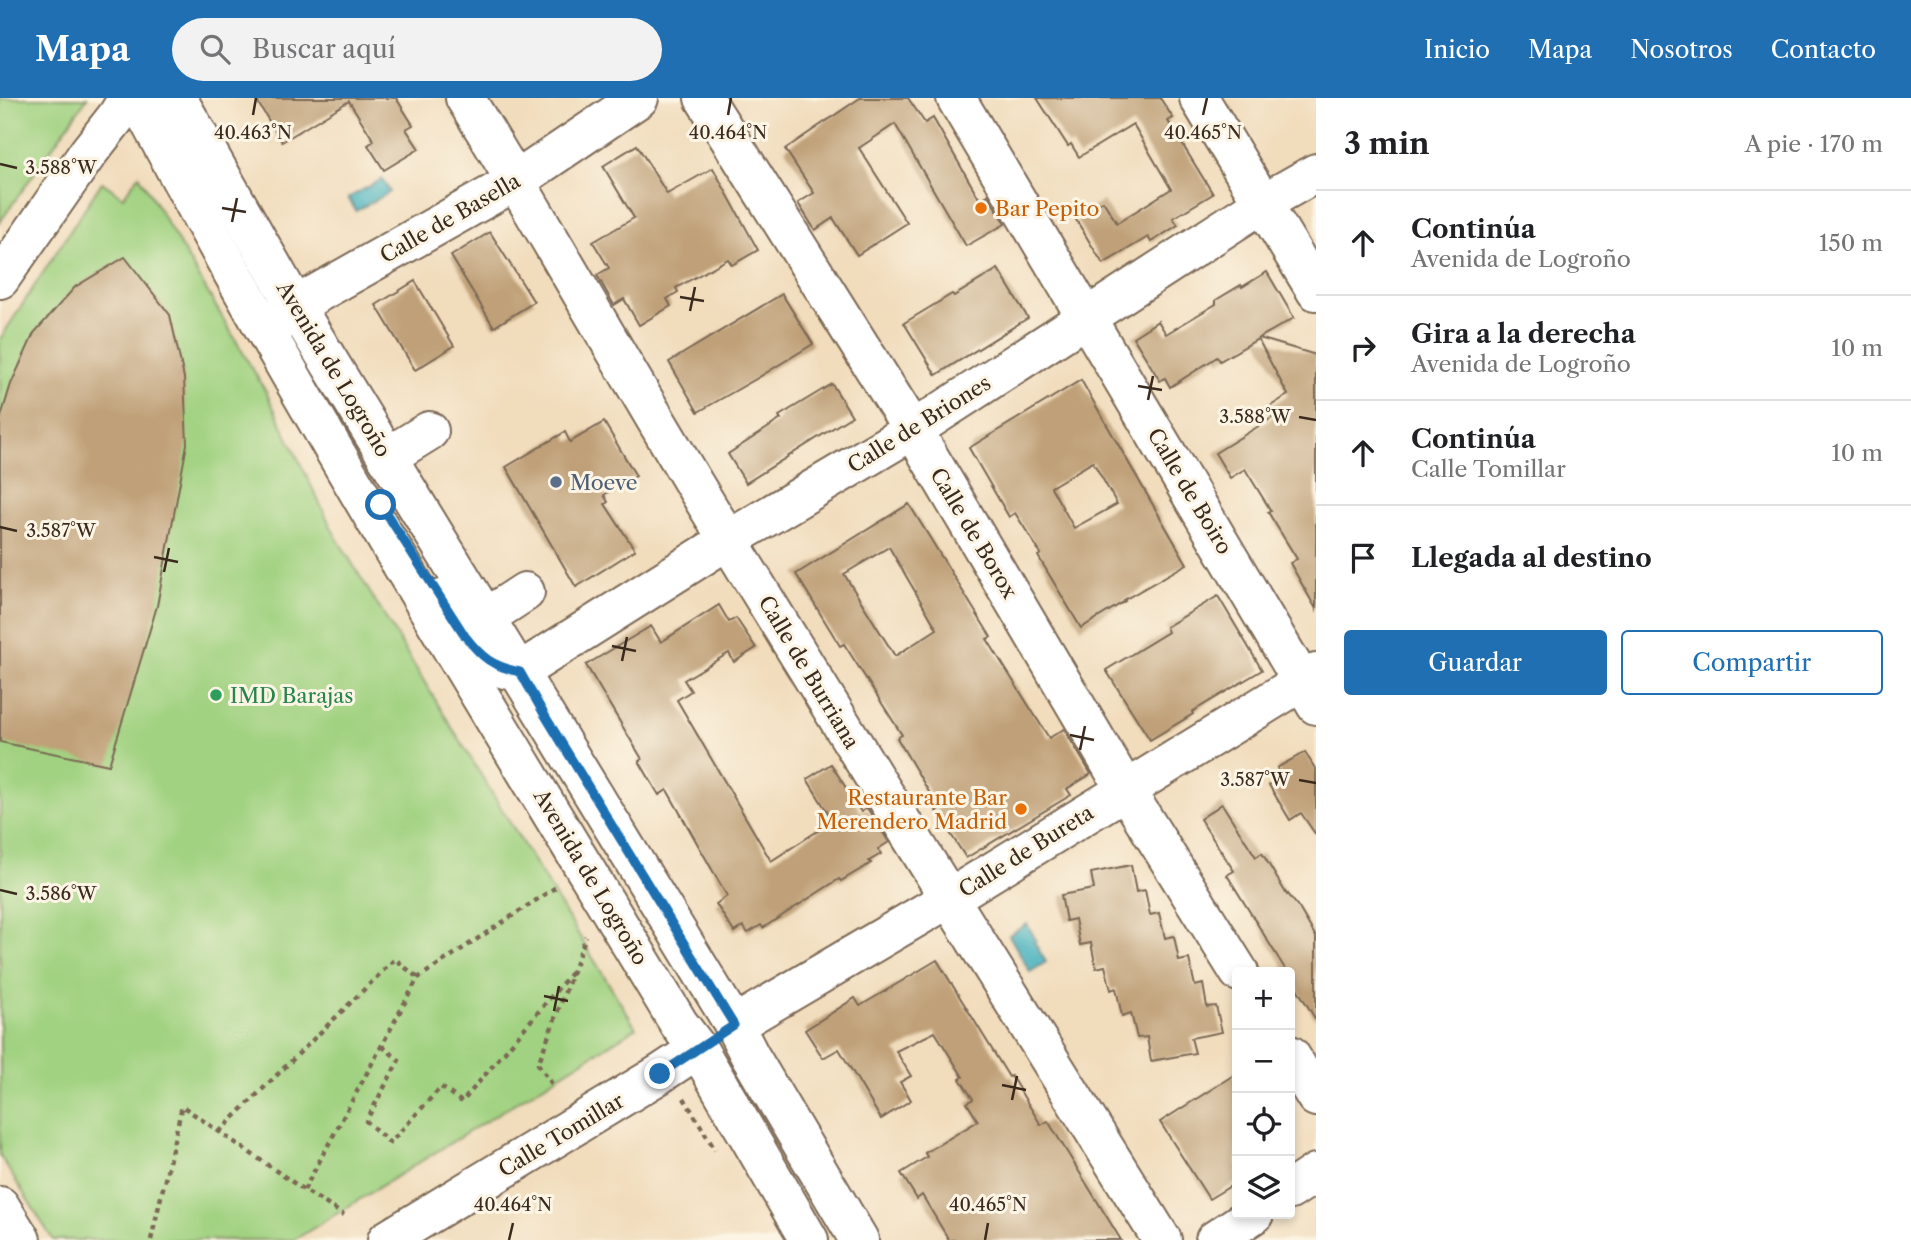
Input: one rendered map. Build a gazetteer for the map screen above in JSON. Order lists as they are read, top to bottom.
{
  "streets": {
    "street": [
      "Calle de Basella",
      "Avenida de Logroño",
      "Calle de Briones",
      "Calle de Boiro",
      "Calle de Borox",
      "Calle de Burriana",
      "Calle de Bureta",
      "Calle Tomillar"
    ]
  },
  "crossings": [
    ["Calle de Basella", "Avenida de Logroño"],
    ["Calle de Basella", "Calle de Burriana"],
    ["Avenida de Logroño", "Calle de Briones"],
    ["Avenida de Logroño", "Calle de Bureta"],
    ["Avenida de Logroño", "Calle Tomillar"],
    ["Calle de Briones", "Calle de Boiro"],
    ["Calle de Briones", "Calle de Borox"],
    ["Calle de Briones", "Calle de Burriana"],
    ["Calle de Boiro", "Calle de Bureta"],
    ["Calle de Borox", "Calle de Bureta"],
    ["Calle de Burriana", "Calle de Bureta"]
  ],
  "places": [
    "Bar Pepito",
    "Moeve",
    "IMD Barajas",
    "Restaurante Bar Merendero Madrid"
  ],
  "page": {
    "header": "Mapa",
    "search": "Buscar aquí",
    "nav": [
      "Inicio",
      "Mapa",
      "Nosotros",
      "Contacto"
    ],
    "heading": ["3 min", "A pie · 170 m"],
    "list": [
      ["Continúa", "Avenida de Logroño", "150 m"],
      ["Gira a la derecha", "Avenida de Logroño", "10 m"],
      ["Continúa", "Calle Tomillar", "10 m"],
      "Llegada al destino"
    ],
    "buttons": ["Guardar", "Compartir"],
    "map_buttons": ["+", "−"]
  },
  "coordinates": [
    "40.463°N",
    "40.464°N",
    "40.465°N",
    "3.588°W",
    "3.587°W",
    "3.586°W"
  ]
}
